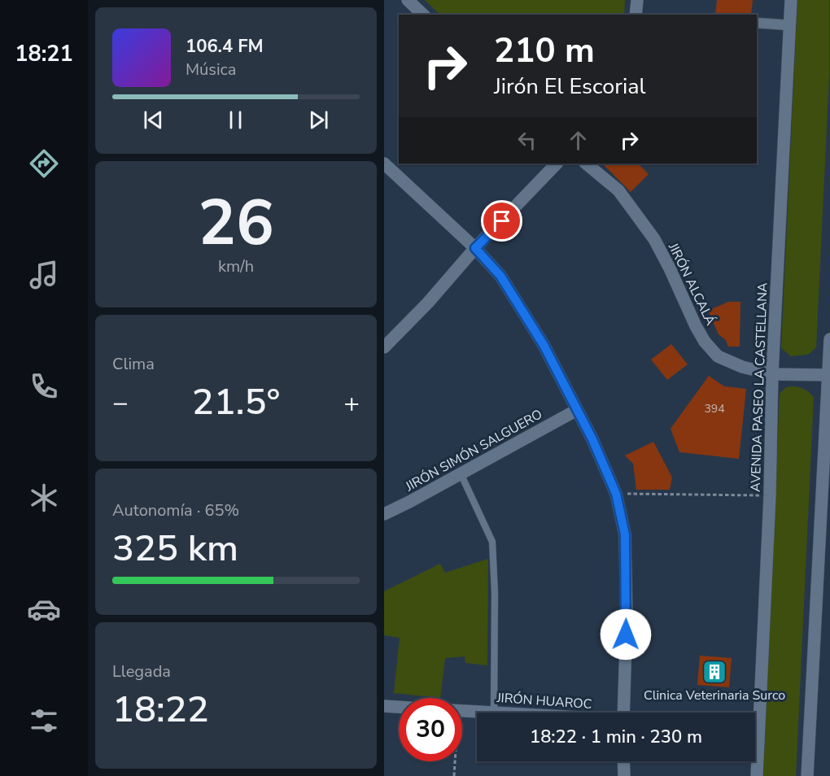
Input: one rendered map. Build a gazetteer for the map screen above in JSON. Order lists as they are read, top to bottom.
{
  "streets": {
    "street": [
      "JIRÓN ALCALÁ",
      "AVENIDA PASEO LA CASTELLANA",
      "JIRÓN SIMÓN SALGUERO",
      "JIRÓN HUAROC"
    ]
  },
  "crossings": [
    ["JIRÓN ALCALÁ", "AVENIDA PASEO LA CASTELLANA"]
  ],
  "places": {
    "building": ["Clinica Veterinaria Surco"]
  },
  "house_numbers": ["394"],
  "page": {
    "tabs": "18:21",
    "turn": ["210 m", "Jirón El Escorial"],
    "song": ["106.4 FM", "Música"],
    "tile": [
      ["26", "km/h"],
      "Clima",
      ["Autonomía · 65%", "325 km"],
      ["Llegada", "18:22"]
    ],
    "heat": ["−", "21.5°", "+"],
    "limit": "30",
    "trip": "18:22 · 1 min · 230 m"
  }
}
